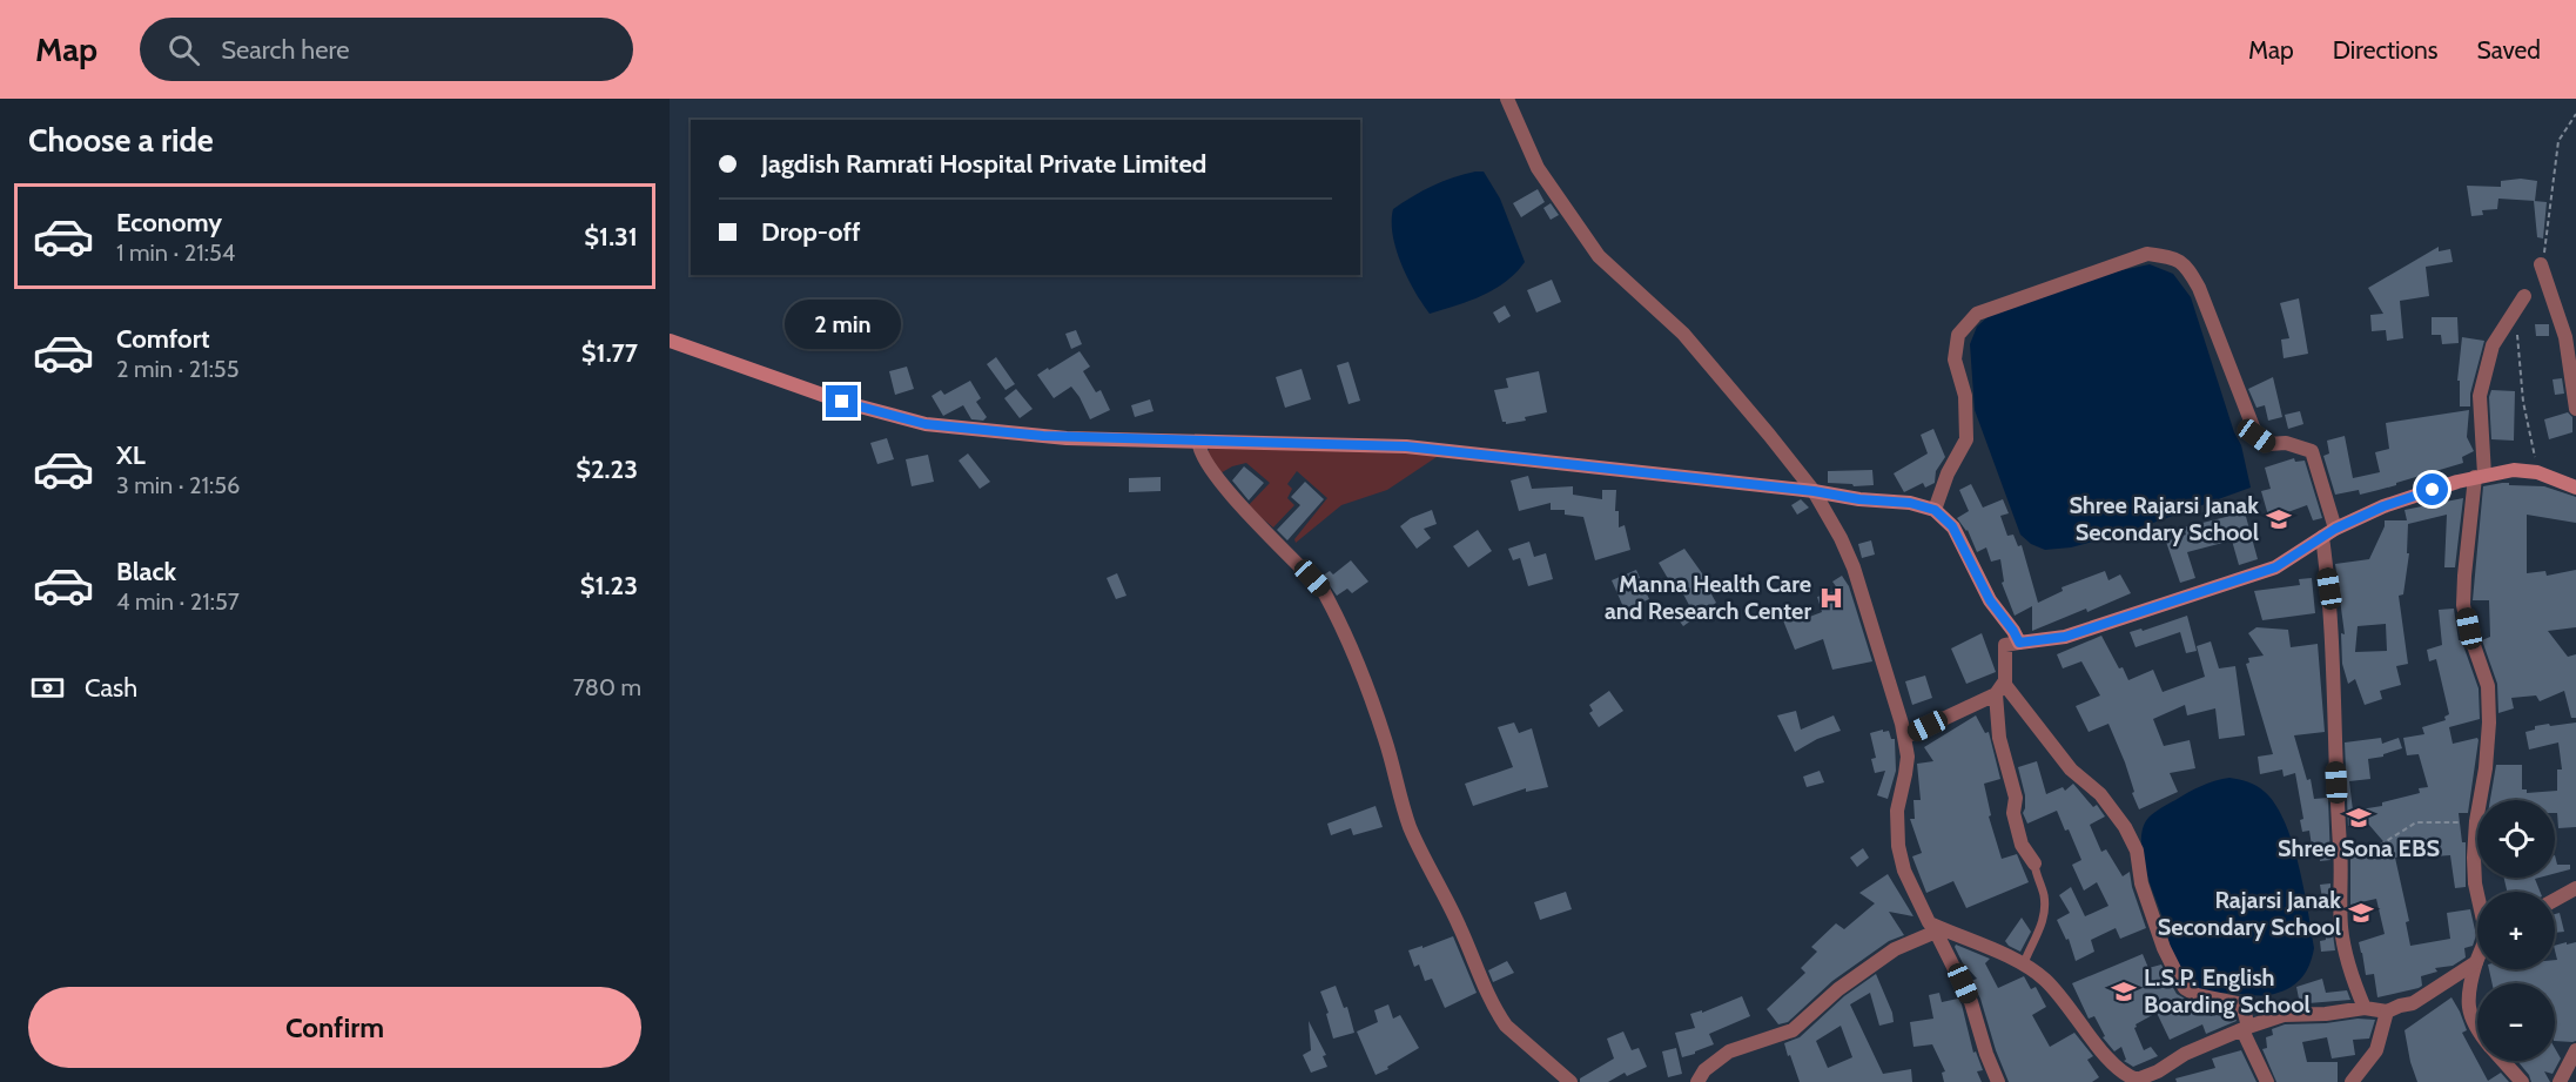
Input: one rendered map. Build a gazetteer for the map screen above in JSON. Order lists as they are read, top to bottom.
{
  "places": {
    "school or university": [
      "Shree Rajarsi Janak Secondary School",
      "Shree Sona EBS",
      "Rajarsi Janak Secondary School",
      "L.S.P. English Boarding School"
    ],
    "hospital": ["Manna Health Care and Research Center"]
  },
  "page": {
    "header": "Map",
    "search": "Search here",
    "nav": ["Map", "Directions", "Saved"],
    "heading": "Choose a ride",
    "banner": ["Jagdish Ramrati Hospital Private Limited", "Drop-off"],
    "list": [
      {
        "name": "Economy",
        "note": "1 min · 21:54",
        "value": "$1.31"
      },
      {
        "name": "Comfort",
        "note": "2 min · 21:55",
        "value": "$1.77"
      },
      {
        "name": "XL",
        "note": "3 min · 21:56",
        "value": "$2.23"
      },
      {
        "name": "Black",
        "note": "4 min · 21:57",
        "value": "$1.23"
      }
    ],
    "bubble": "2 min",
    "pay": ["Cash", "780 m"],
    "map_buttons": ["+", "−"],
    "buttons": "Confirm"
  }
}
